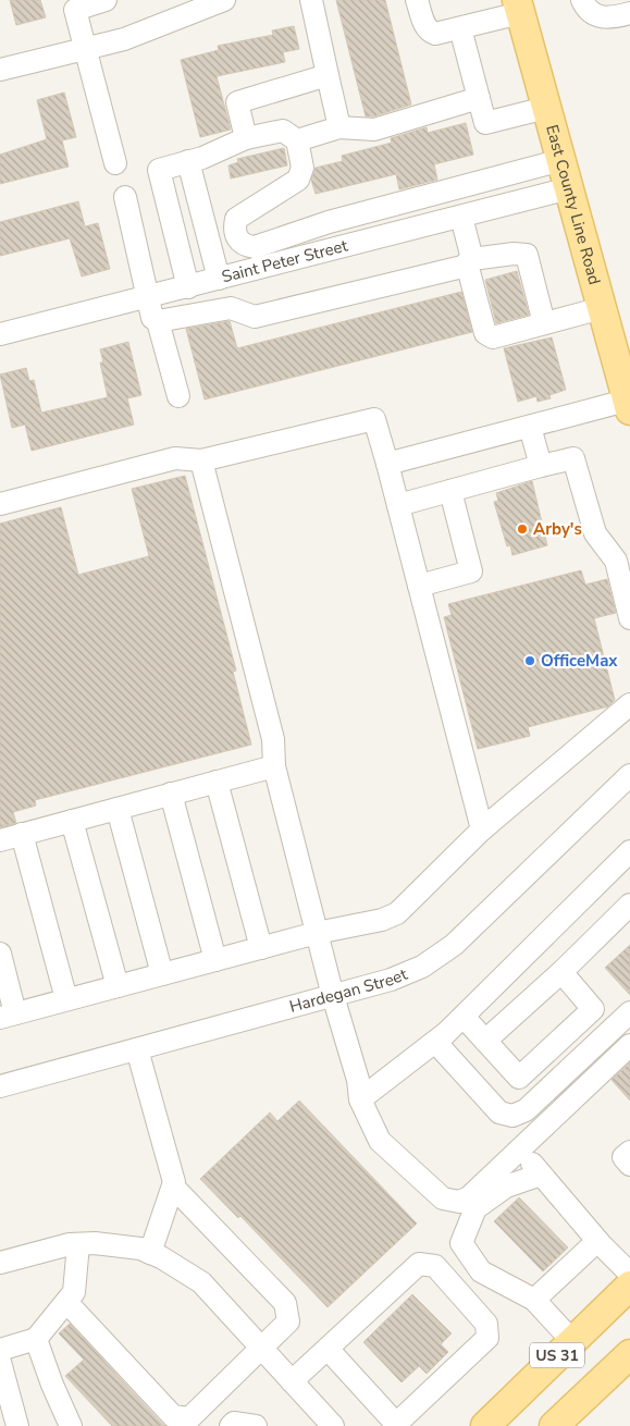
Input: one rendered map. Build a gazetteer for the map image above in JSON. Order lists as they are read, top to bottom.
{
  "streets": {
    "main road": ["East County Line Road", "US 31"],
    "street": ["Saint Peter Street", "Hardegan Street"]
  },
  "crossings": [
    ["East County Line Road", "Saint Peter Street"]
  ],
  "places": ["Arby's", "OfficeMax"]
}
